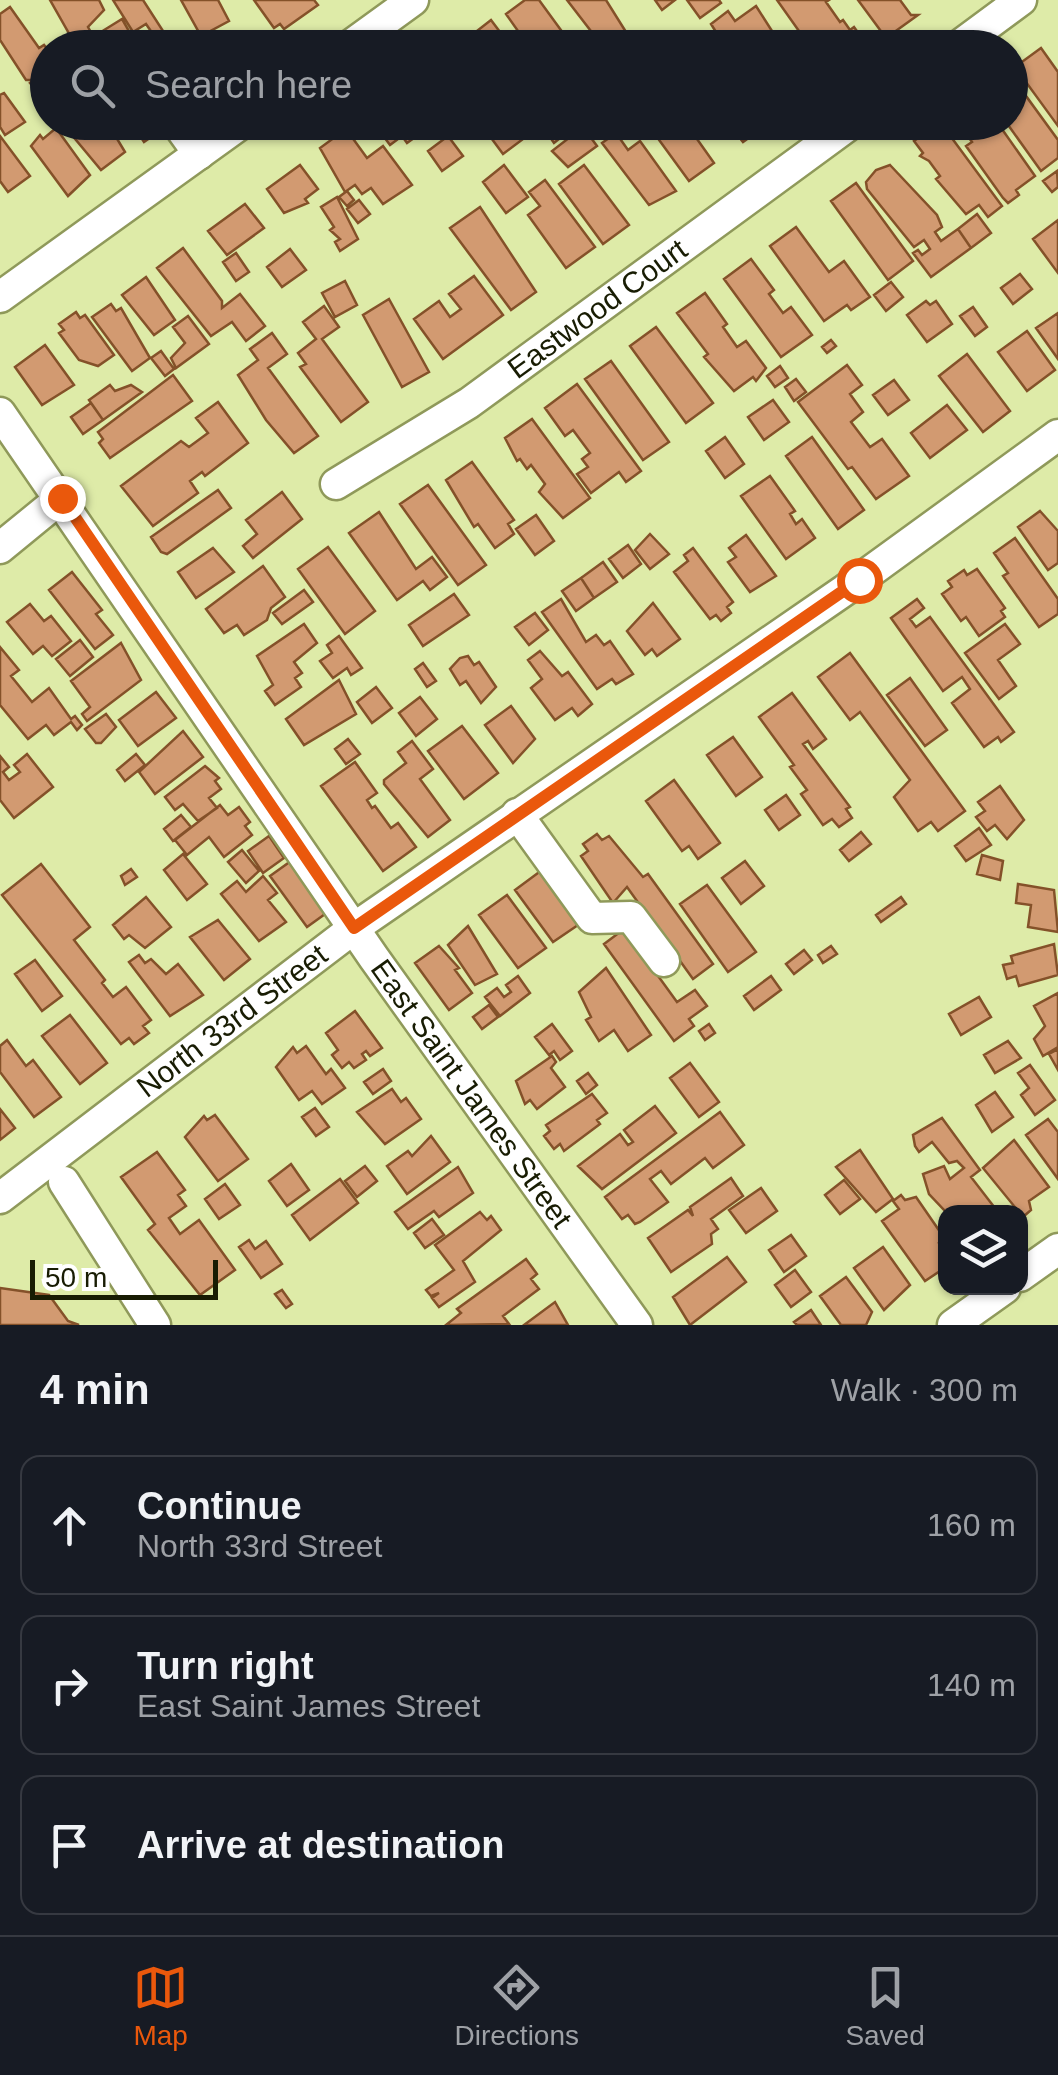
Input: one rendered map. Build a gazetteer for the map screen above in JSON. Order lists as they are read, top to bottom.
{
  "streets": {
    "street": ["Eastwood Court", "North 33rd Street", "East Saint James Street"]
  },
  "crossings": [
    ["North 33rd Street", "East Saint James Street"]
  ],
  "scale_bar": "50 m",
  "page": {
    "search": "Search here",
    "scale": "50 m",
    "heading": ["4 min", "Walk · 300 m"],
    "list": [
      ["Continue", "North 33rd Street", "160 m"],
      ["Turn right", "East Saint James Street", "140 m"],
      "Arrive at destination"
    ],
    "nav": ["Map", "Directions", "Saved"]
  }
}
